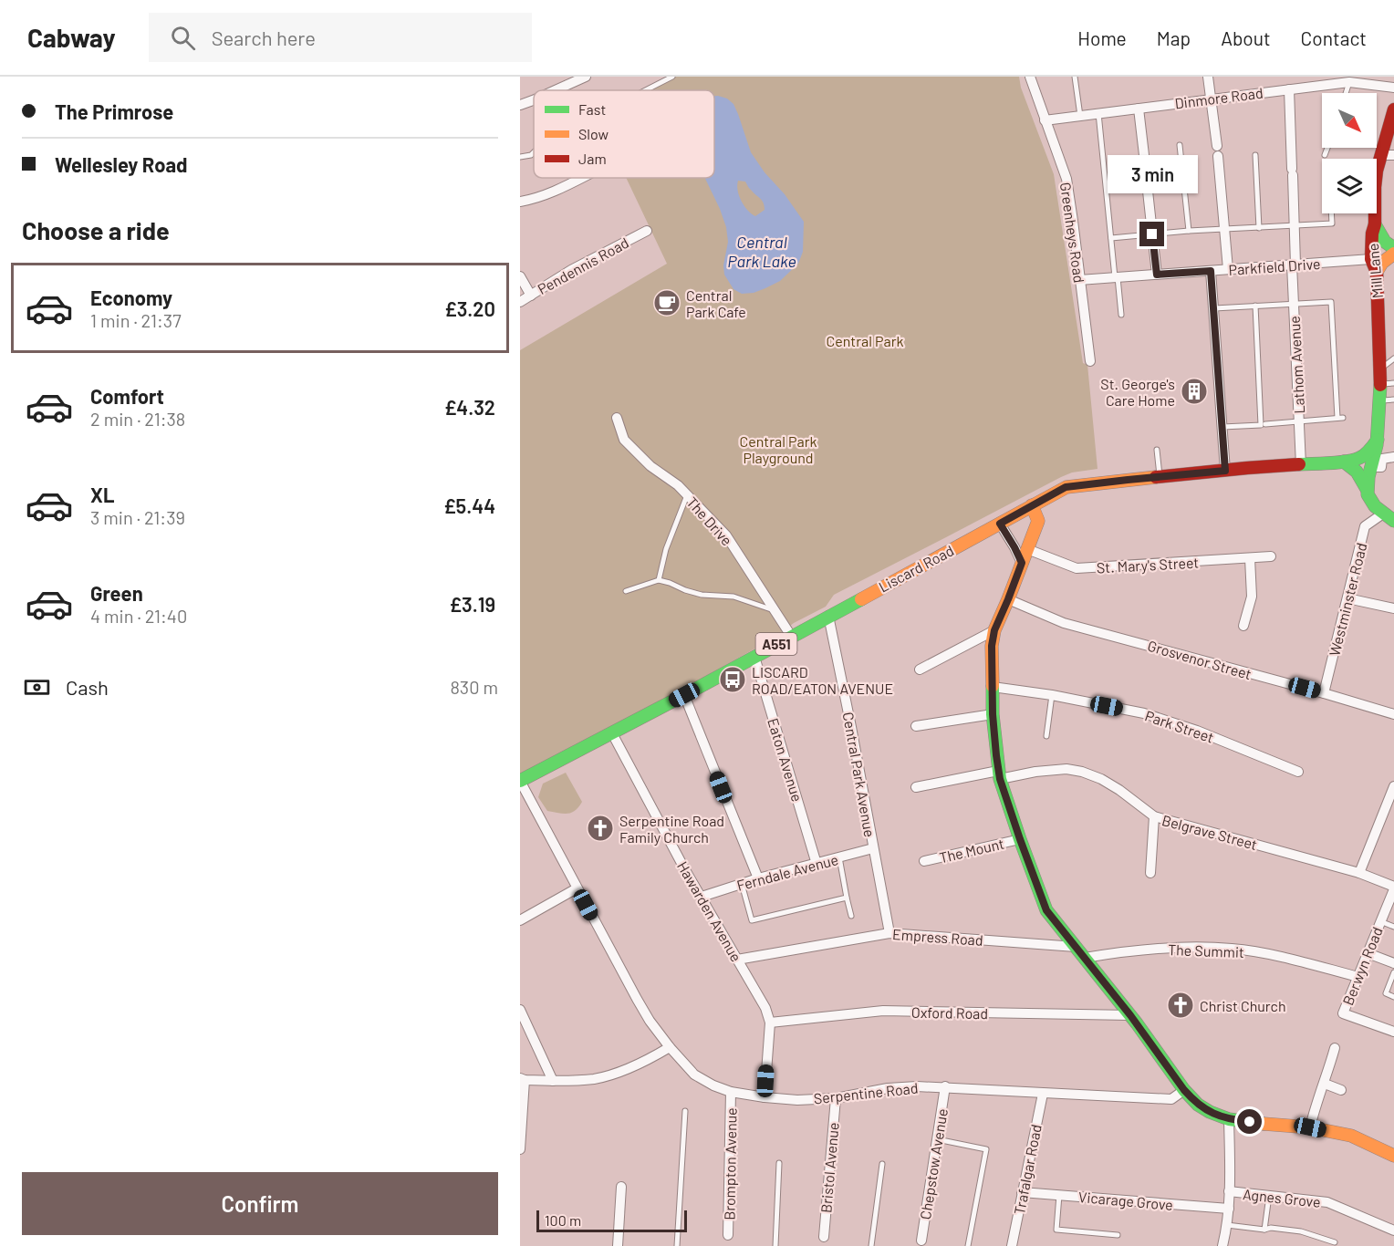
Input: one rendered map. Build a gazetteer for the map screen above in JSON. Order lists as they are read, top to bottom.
{
  "streets": {
    "main road": ["Mill Lane", "Liscard Road", "A551"],
    "street": [
      "Dinmore Road",
      "Greenheys Road",
      "Pendennis Road",
      "Parkfield Drive",
      "Lathom Avenue",
      "The Drive",
      "St. Mary's Street",
      "Westminster Road",
      "Grosvenor Street",
      "Park Street",
      "Eaton Avenue",
      "Central Park Avenue",
      "Belgrave Street",
      "The Mount",
      "Ferndale Avenue",
      "Hawarden Avenue",
      "Empress Road",
      "The Summit",
      "Berwyn Road",
      "Oxford Road",
      "Serpentine Road",
      "Brompton Avenue",
      "Chepstow Avenue",
      "Bristol Avenue",
      "Trafalgar Road",
      "Agnes Grove",
      "Vicarage Grove"
    ]
  },
  "crossings": [
    ["Dinmore Road", "Greenheys Road"],
    ["Dinmore Road", "Lathom Avenue"],
    ["Greenheys Road", "Parkfield Drive"],
    ["Parkfield Drive", "Mill Lane"],
    ["Parkfield Drive", "Lathom Avenue"],
    ["Mill Lane", "Liscard Road"],
    ["Lathom Avenue", "Liscard Road"],
    ["The Drive", "Liscard Road"],
    ["Liscard Road", "Eaton Avenue"],
    ["Liscard Road", "Central Park Avenue"],
    ["Liscard Road", "Hawarden Avenue"],
    ["Liscard Road", "Serpentine Road"],
    ["Westminster Road", "Grosvenor Street"],
    ["Eaton Avenue", "Ferndale Avenue"],
    ["Central Park Avenue", "Ferndale Avenue"],
    ["Central Park Avenue", "Empress Road"],
    ["Belgrave Street", "Berwyn Road"],
    ["Ferndale Avenue", "Hawarden Avenue"],
    ["Hawarden Avenue", "Empress Road"],
    ["Hawarden Avenue", "Oxford Road"],
    ["Hawarden Avenue", "Serpentine Road"],
    ["The Summit", "Berwyn Road"],
    ["Serpentine Road", "Brompton Avenue"],
    ["Serpentine Road", "Chepstow Avenue"],
    ["Serpentine Road", "Bristol Avenue"],
    ["Serpentine Road", "Trafalgar Road"],
    ["Trafalgar Road", "Vicarage Grove"]
  ],
  "water": ["Central Park Lake"],
  "parks": ["Central Park", "Central Park Playground"],
  "places": {
    "cafe": ["Central Park Cafe"],
    "building": ["St. George's Care Home"],
    "bus stop": ["LISCARD ROAD/EATON AVENUE"],
    "church": ["Serpentine Road Family Church", "Christ Church"]
  },
  "legend": ["Fast", "Slow", "Jam"],
  "scale_bar": "100 m",
  "north": "bottom right",
  "page": {
    "header": "Cabway",
    "search": "Search here",
    "nav": [
      "Home",
      "Map",
      "About",
      "Contact"
    ],
    "banner": ["The Primrose", "Wellesley Road"],
    "bubble": "3 min",
    "heading": "Choose a ride",
    "list": [
      {
        "name": "Economy",
        "note": "1 min · 21:37",
        "value": "£3.20"
      },
      {
        "name": "Comfort",
        "note": "2 min · 21:38",
        "value": "£4.32"
      },
      {
        "name": "XL",
        "note": "3 min · 21:39",
        "value": "£5.44"
      },
      {
        "name": "Green",
        "note": "4 min · 21:40",
        "value": "£3.19"
      }
    ],
    "pay": ["Cash", "830 m"],
    "buttons": "Confirm",
    "scale": "100 m"
  }
}
